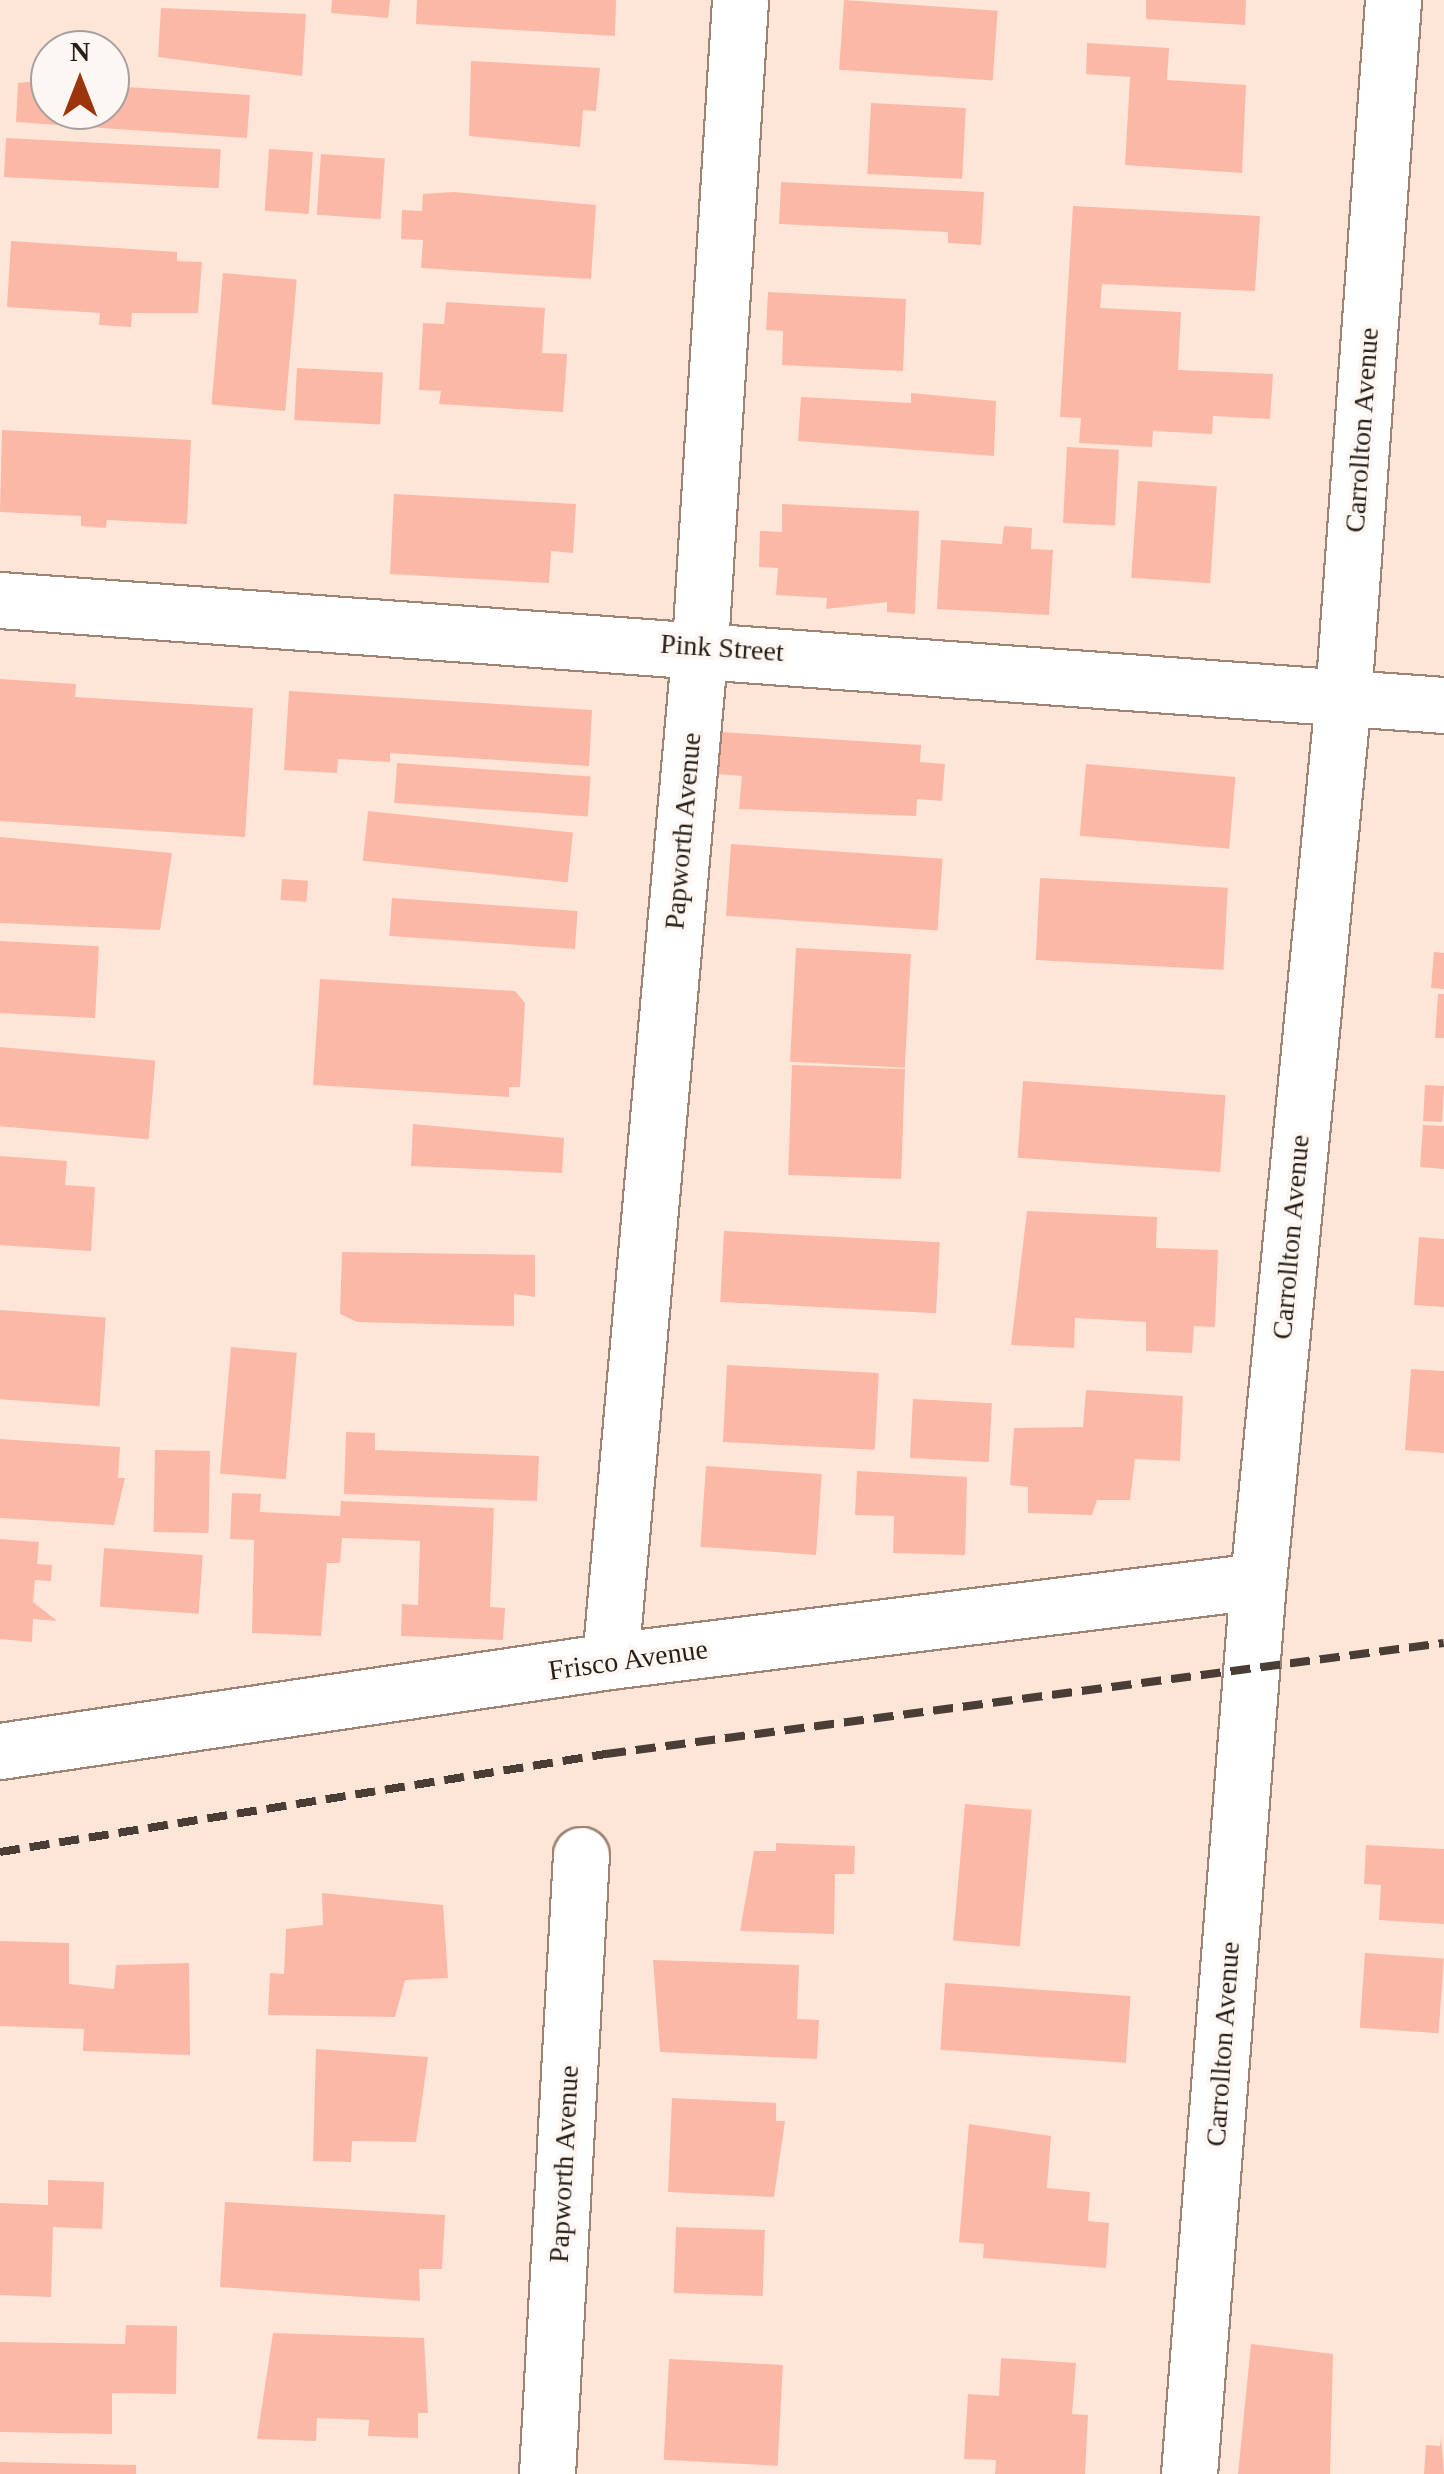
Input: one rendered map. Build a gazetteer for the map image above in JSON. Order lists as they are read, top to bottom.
{
  "streets": {
    "street": [
      "Carrollton Avenue",
      "Pink Street",
      "Papworth Avenue",
      "Frisco Avenue"
    ]
  },
  "crossings": [
    ["Carrollton Avenue", "Pink Street"],
    ["Carrollton Avenue", "Frisco Avenue"],
    ["Pink Street", "Papworth Avenue"],
    ["Papworth Avenue", "Frisco Avenue"]
  ],
  "north": "top"
}
